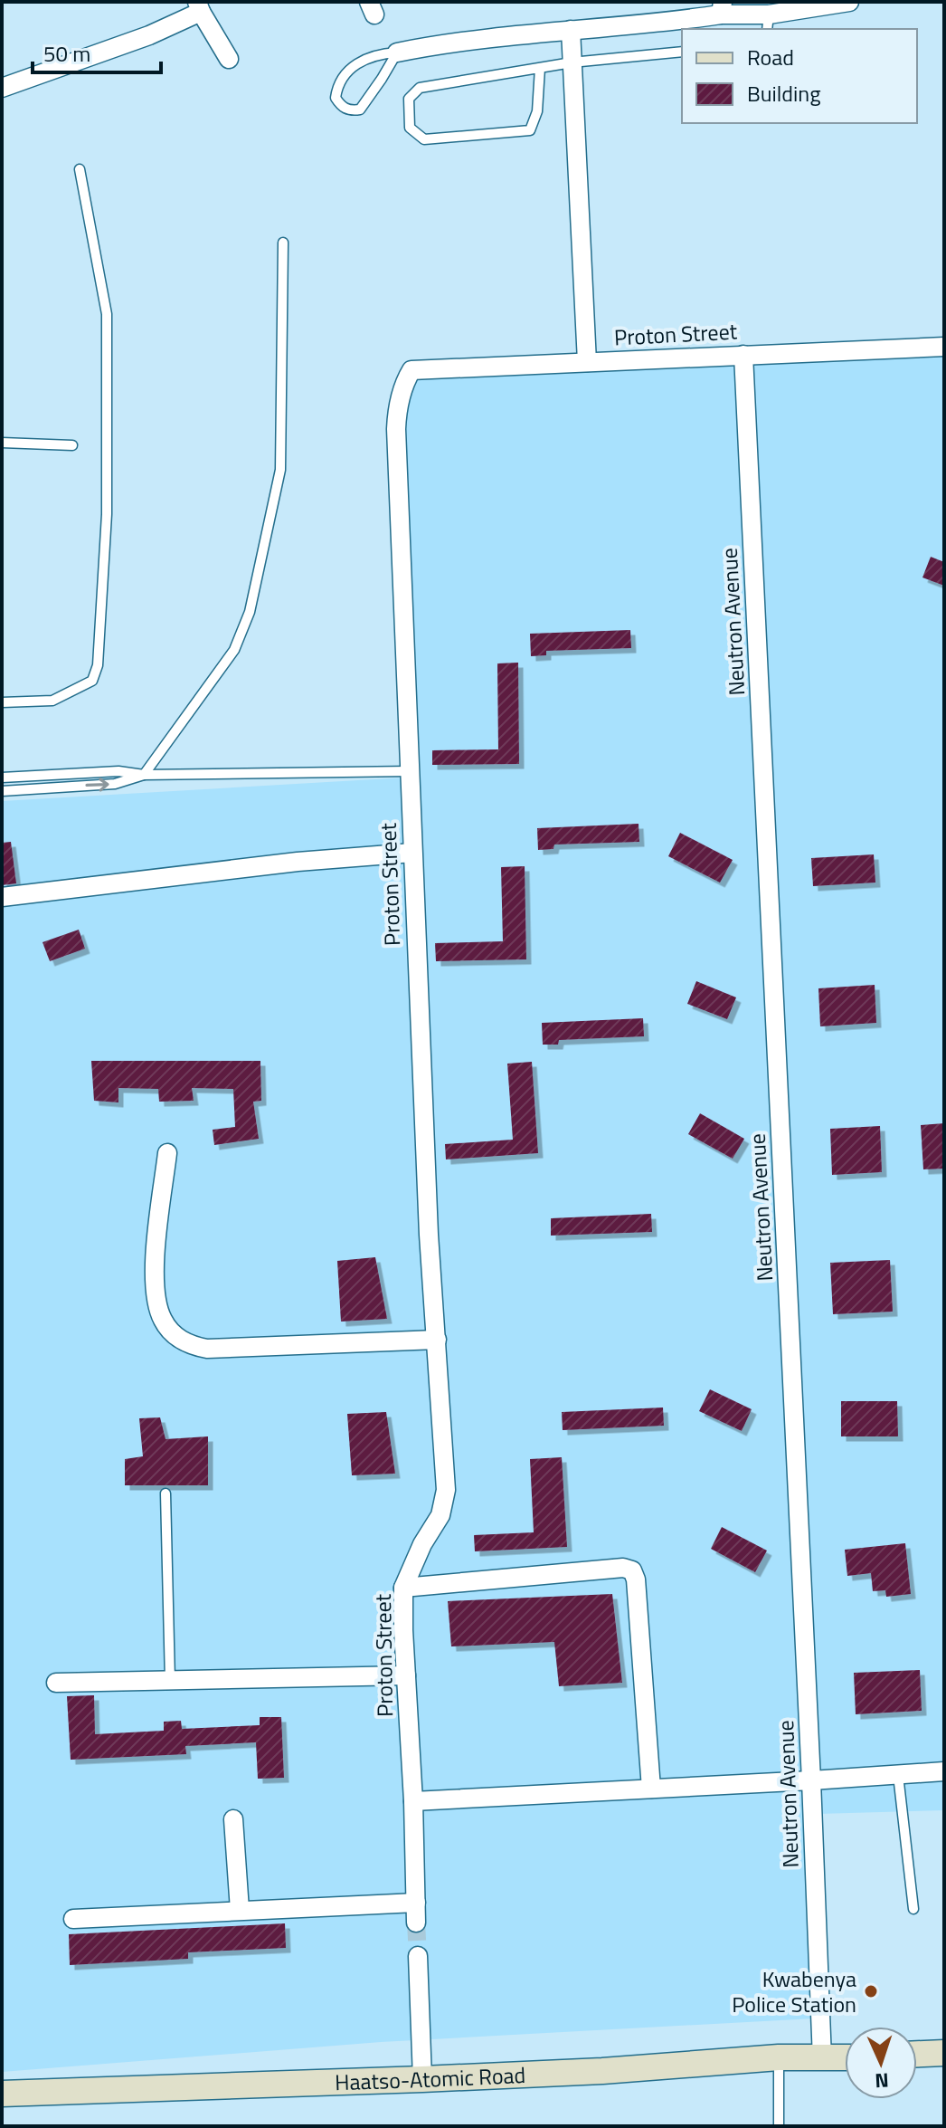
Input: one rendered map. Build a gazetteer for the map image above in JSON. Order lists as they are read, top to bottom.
{
  "streets": {
    "main road": ["Haatso-Atomic Road"],
    "street": ["Proton Street", "Neutron Avenue"]
  },
  "crossings": [
    ["Proton Street", "Neutron Avenue"],
    ["Neutron Avenue", "Haatso-Atomic Road"]
  ],
  "places": ["Kwabenya Police Station"],
  "legend": ["Road", "Building"],
  "scale_bar": "50 m",
  "north": "bottom"
}
